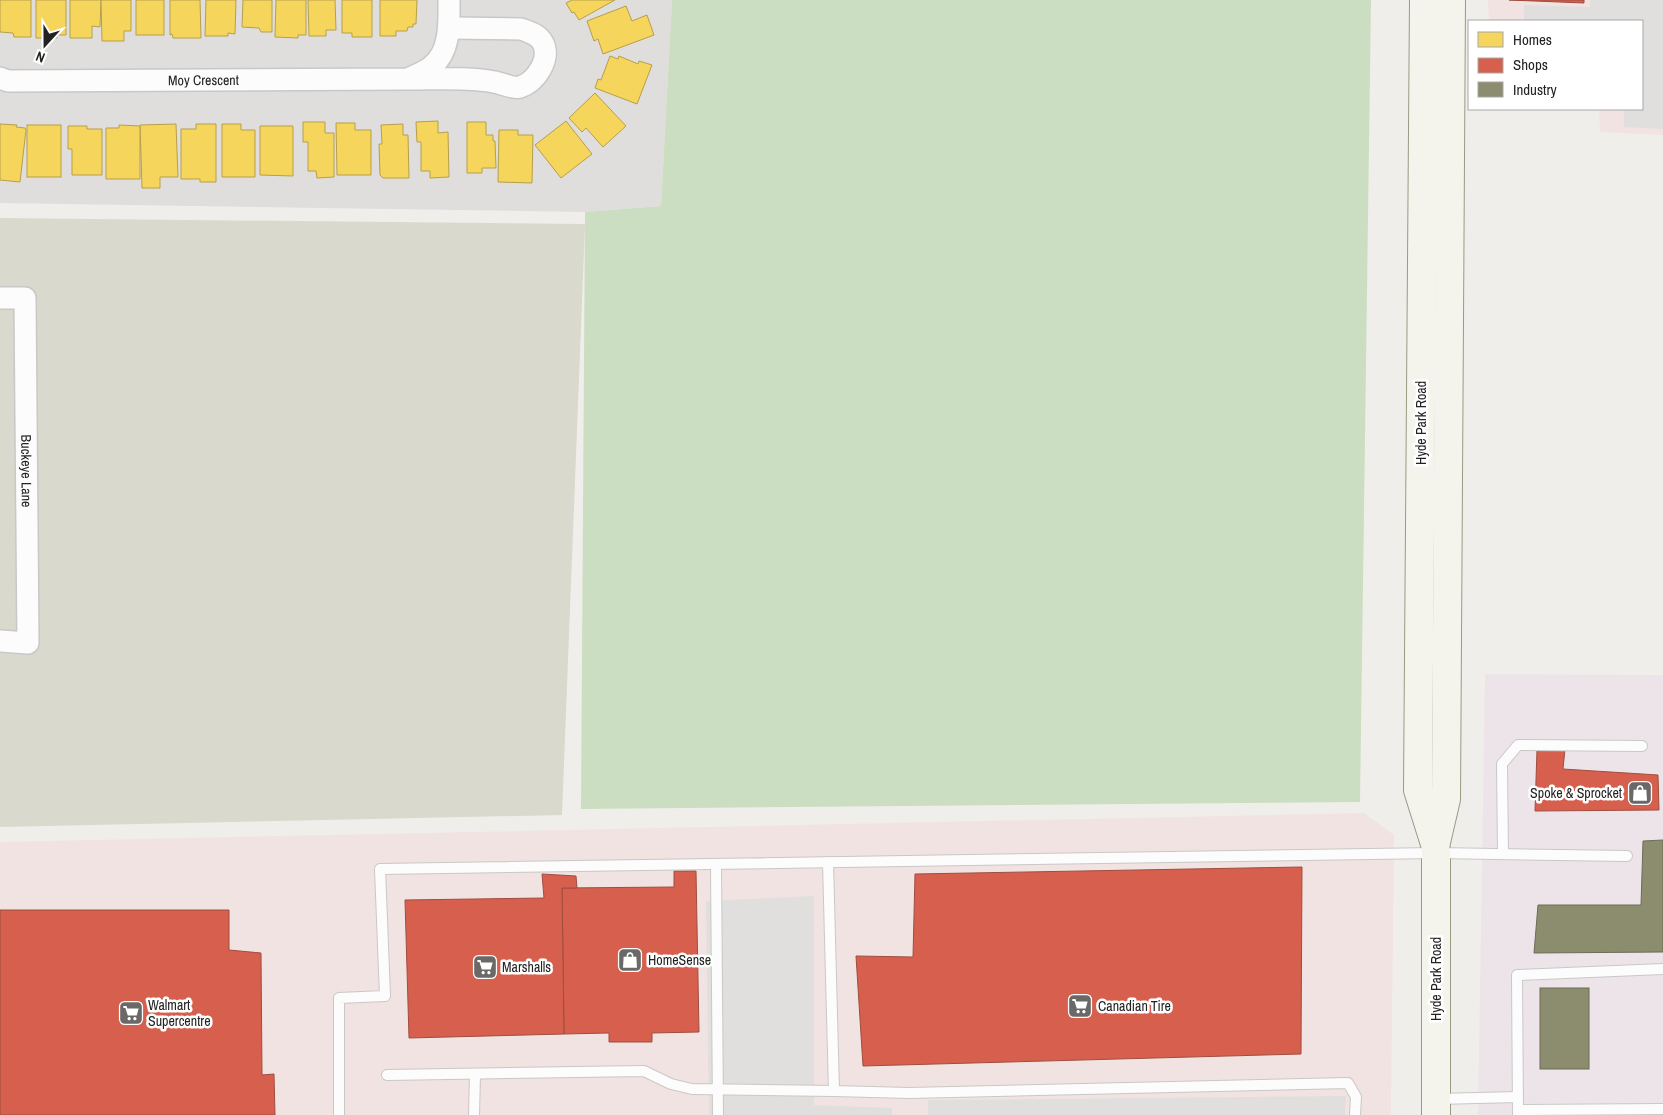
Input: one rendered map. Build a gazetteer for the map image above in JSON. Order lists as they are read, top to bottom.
{
  "streets": {
    "main road": ["Hyde Park Road"],
    "street": ["Moy Crescent", "Buckeye Lane"]
  },
  "places": {
    "shop": ["Spoke & Sprocket", "HomeSense"],
    "supermarket": ["Marshalls", "Canadian Tire", "Walmart Supercentre"]
  },
  "legend": ["Homes", "Shops", "Industry"],
  "north": "bottom"
}
